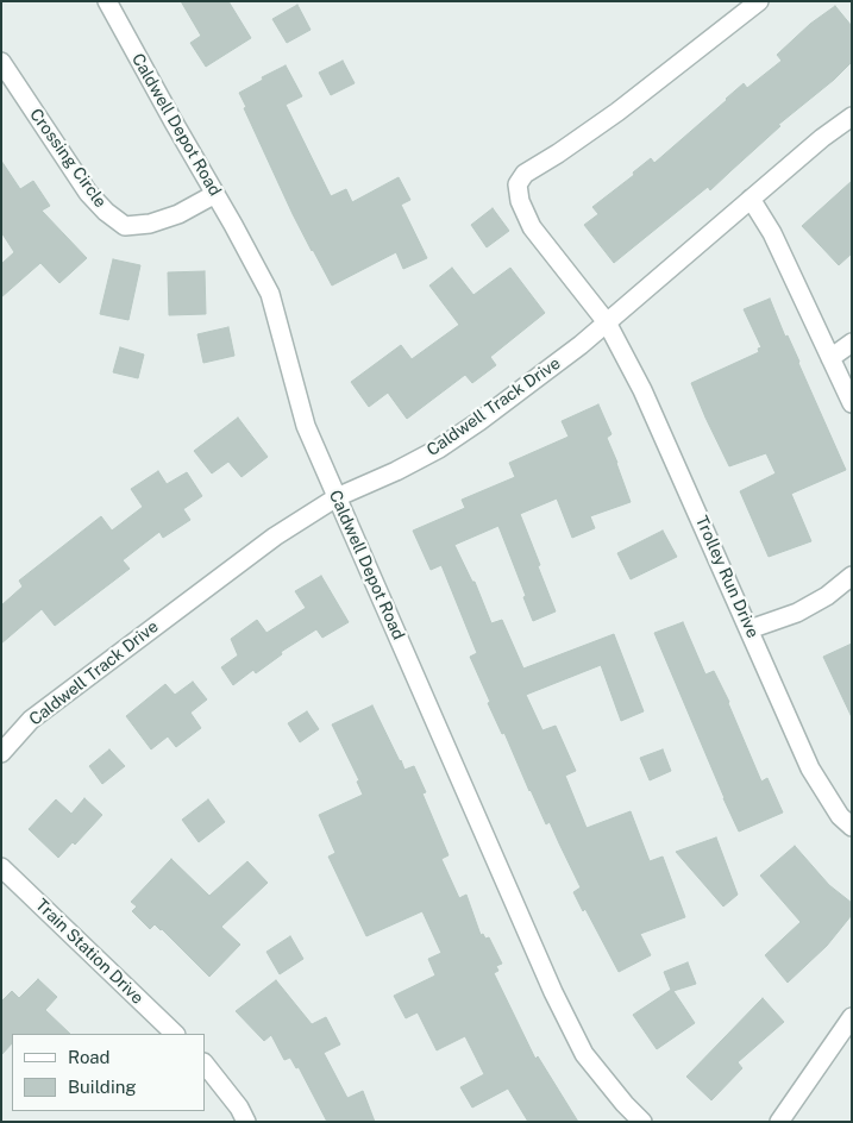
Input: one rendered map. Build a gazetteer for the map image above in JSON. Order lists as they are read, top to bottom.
{
  "streets": {
    "street": [
      "Caldwell Depot Road",
      "Crossing Circle",
      "Caldwell Track Drive",
      "Trolley Run Drive",
      "Train Station Drive"
    ]
  },
  "crossings": [
    ["Caldwell Depot Road", "Crossing Circle"],
    ["Caldwell Depot Road", "Caldwell Track Drive"],
    ["Caldwell Track Drive", "Trolley Run Drive"]
  ],
  "legend": ["Road", "Building"]
}
